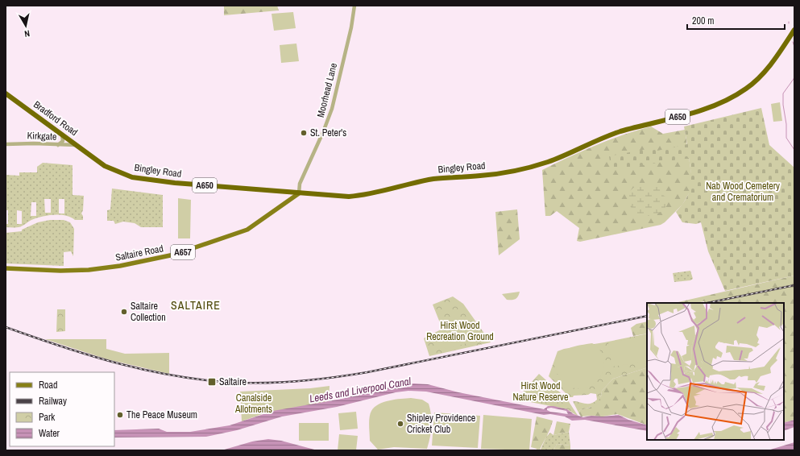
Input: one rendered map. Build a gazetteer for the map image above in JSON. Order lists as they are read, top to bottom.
{
  "streets": {
    "highway": ["A650", "Bradford Road", "Bingley Road"],
    "main road": ["A657", "Saltaire Road"],
    "street": ["Moorhead Lane", "Kirkgate"]
  },
  "crossings": [
    ["Moorhead Lane", "Bingley Road"],
    ["Moorhead Lane", "Saltaire Road"],
    ["Bradford Road", "Kirkgate"],
    ["Bradford Road", "Bingley Road"],
    ["Bingley Road", "Saltaire Road"]
  ],
  "districts": ["SALTAIRE"],
  "water": ["Leeds and Liverpool Canal"],
  "parks": [
    "Nab Wood Cemetery and Crematorium",
    "Hirst Wood Recreation Ground",
    "Hirst Wood Nature Reserve",
    "Canalside Allotments"
  ],
  "places": {
    "other": [
      "St. Peter's",
      "Saltaire Collection",
      "The Peace Museum",
      "Shipley Providence Cricket Club"
    ],
    "transit": ["Saltaire"]
  },
  "legend": [
    "Road",
    "Railway",
    "Park",
    "Water"
  ],
  "scale_bar": "200 m",
  "north": "bottom"
}
